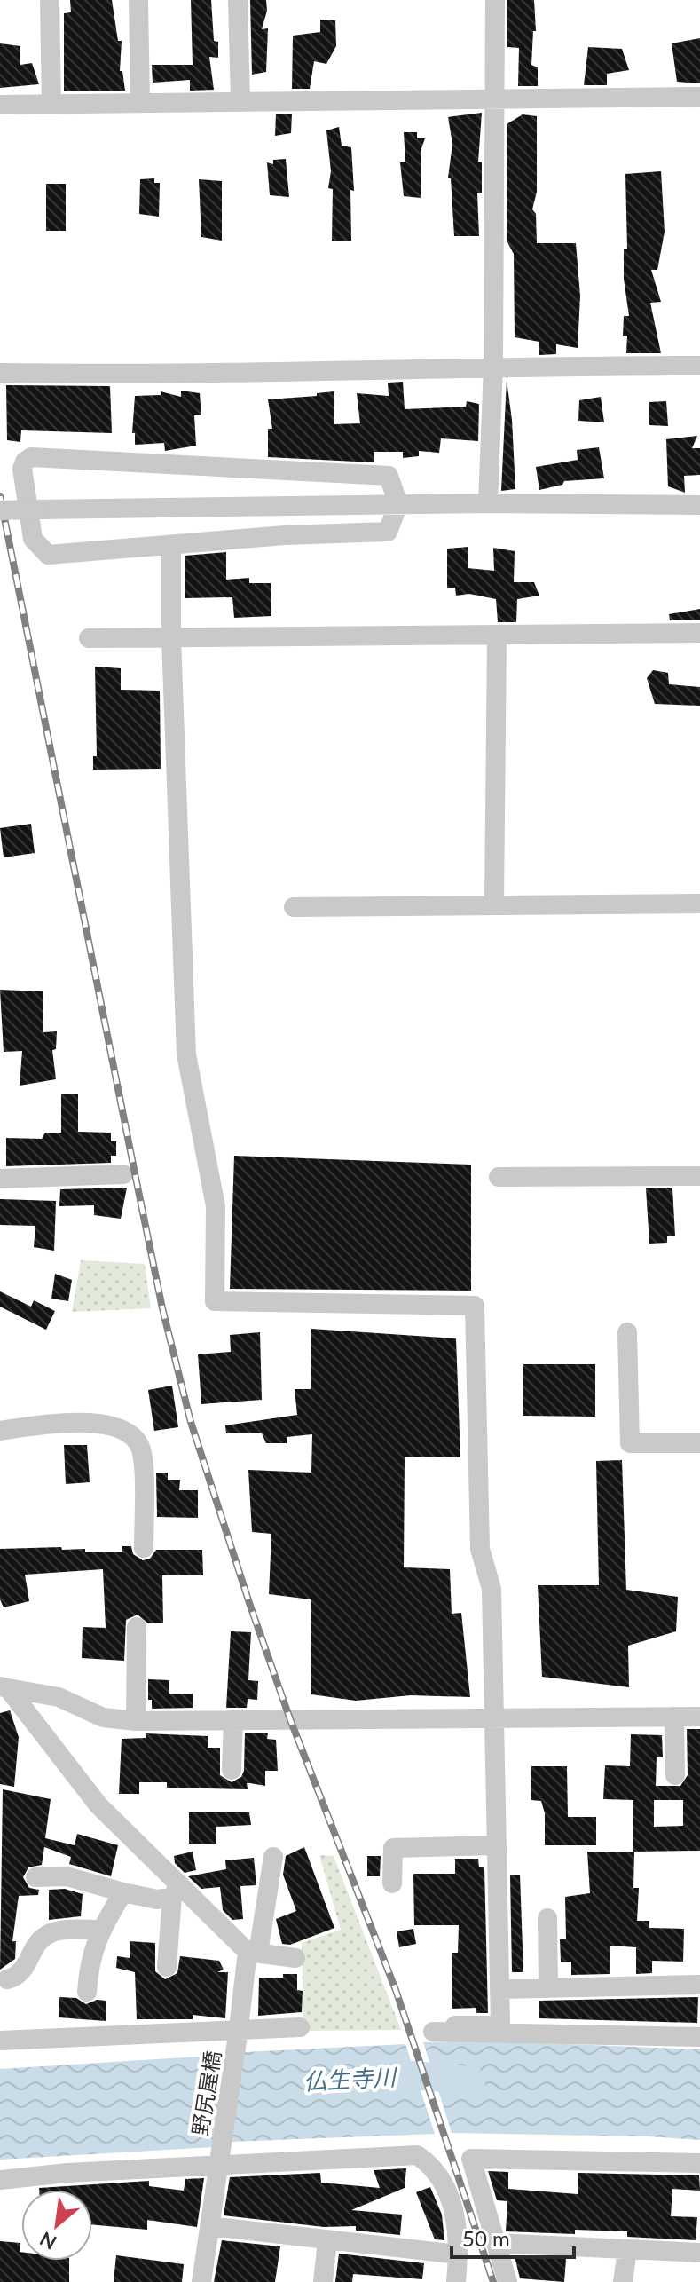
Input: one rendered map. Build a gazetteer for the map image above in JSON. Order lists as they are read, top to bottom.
{
  "streets": {
    "street": ["野尻屋橋"]
  },
  "water": ["仏生寺川"],
  "scale_bar": "50 m",
  "north": "bottom left"
}
